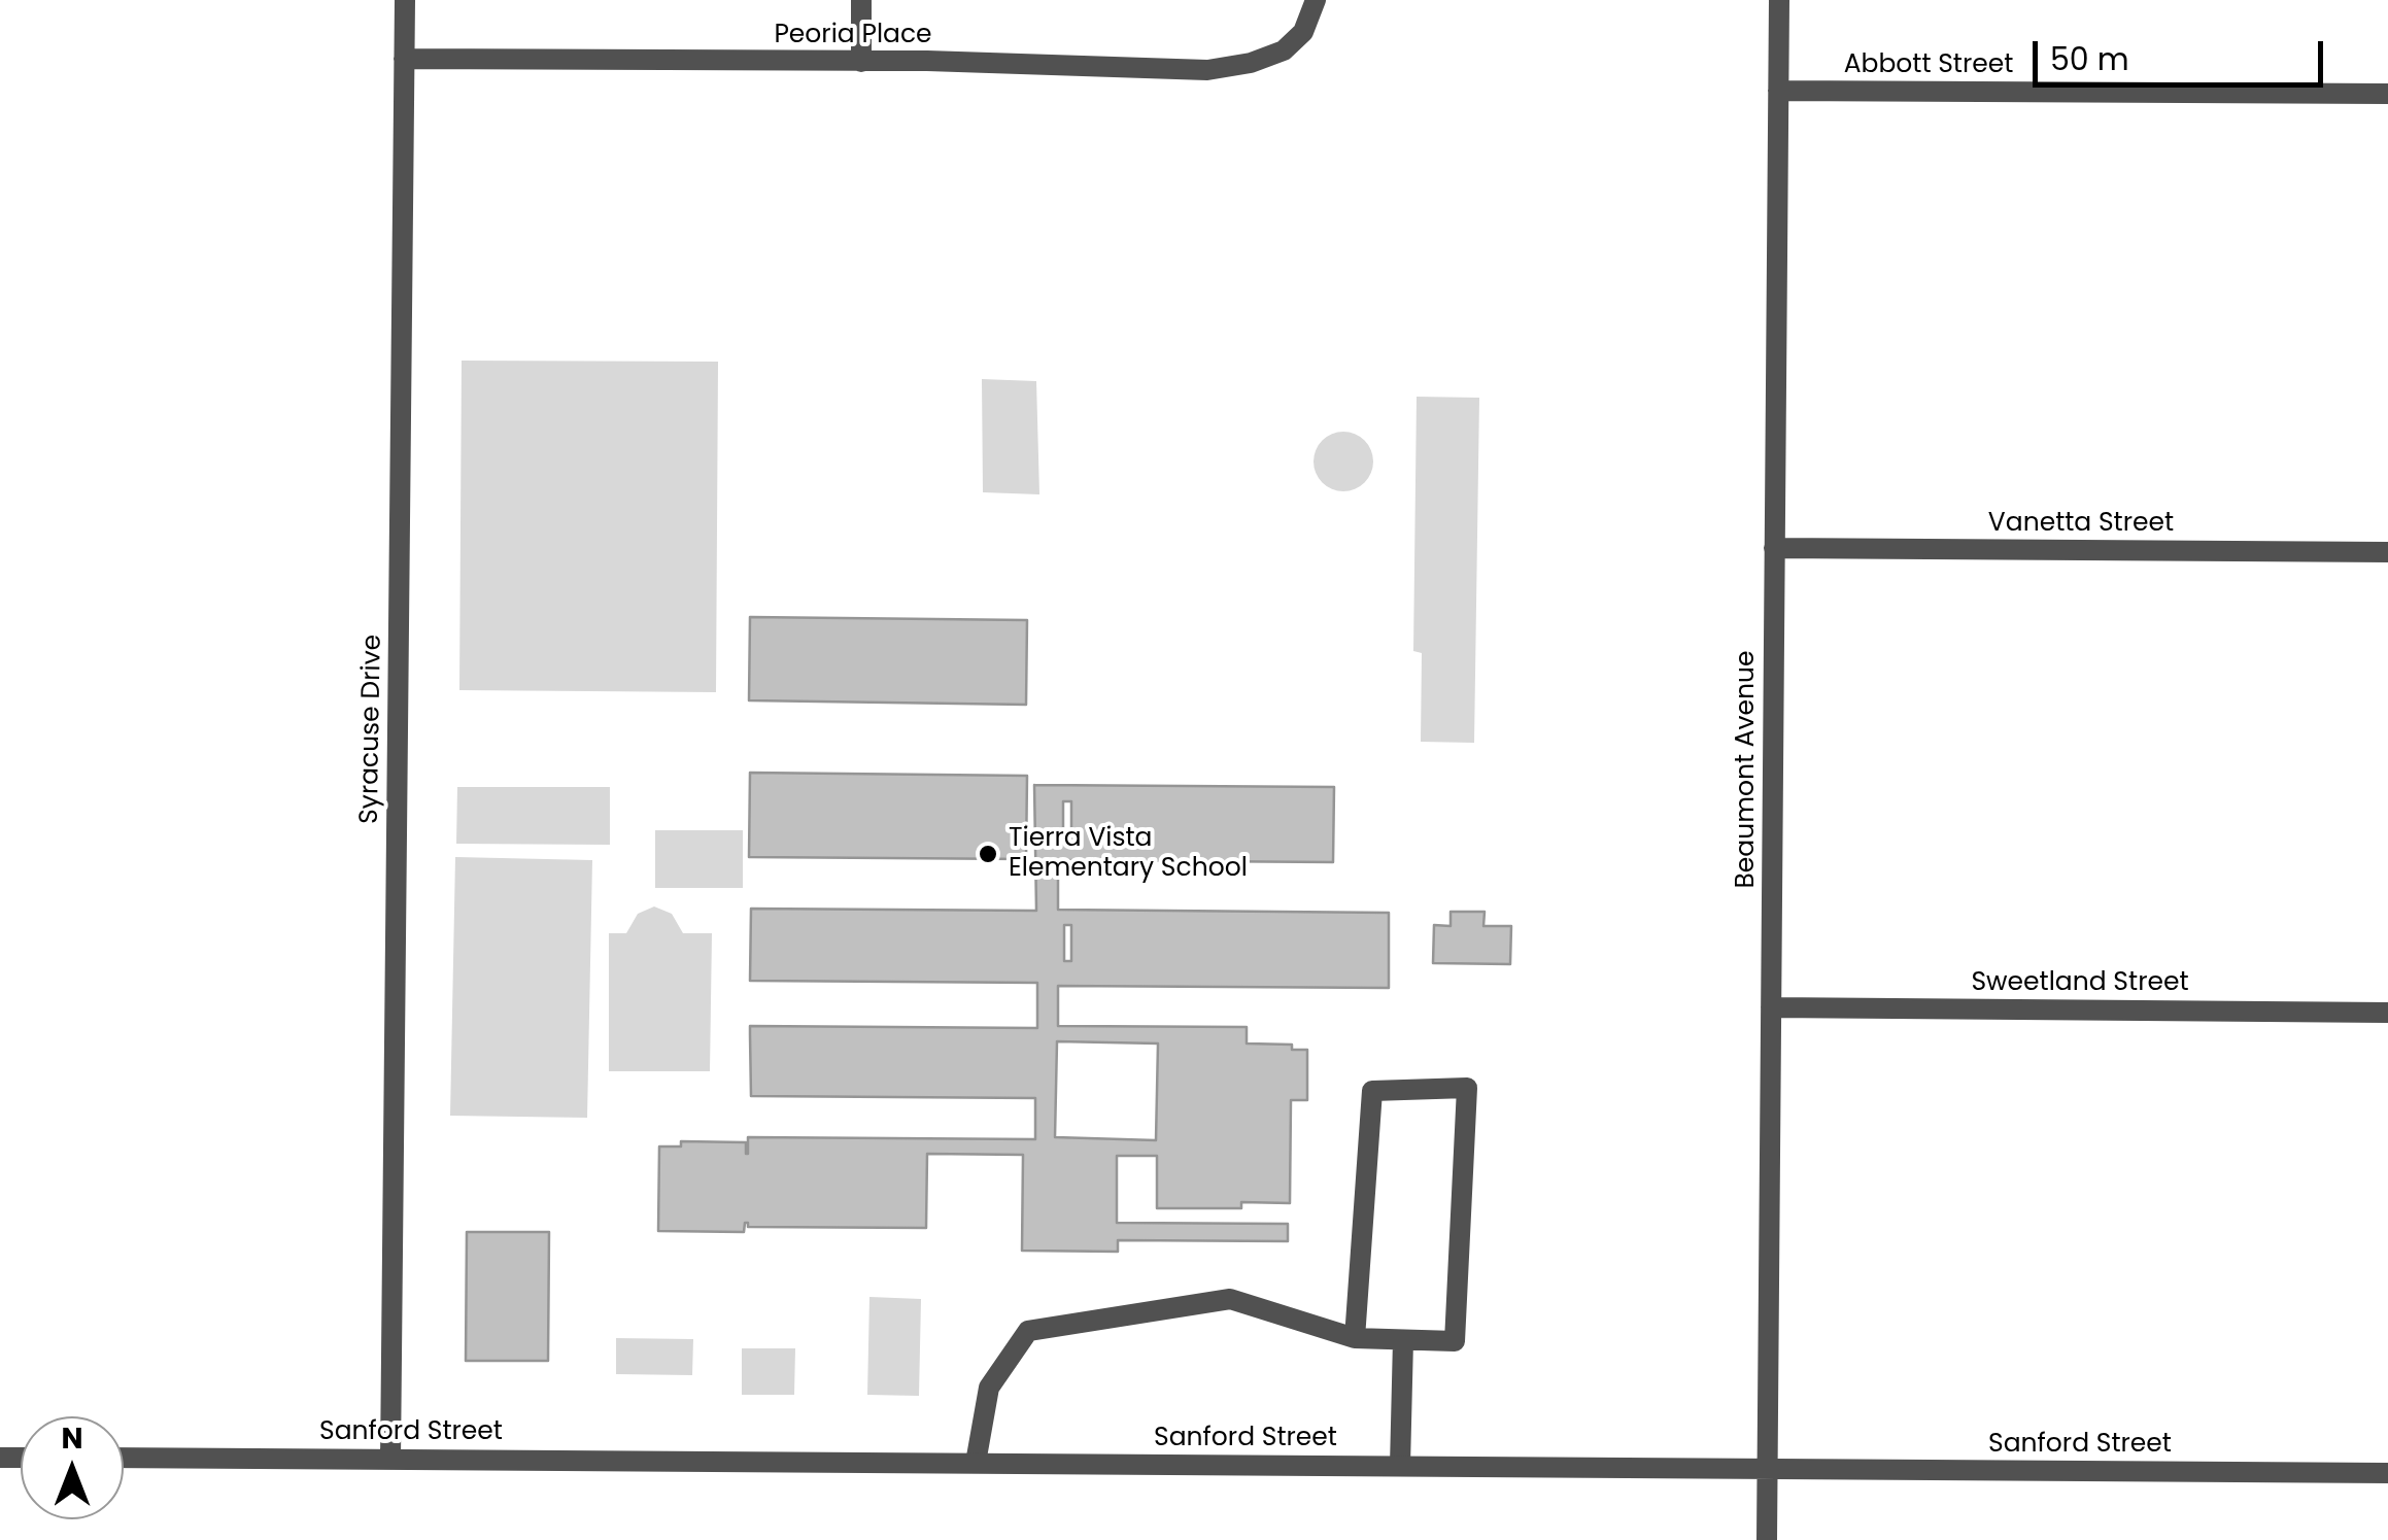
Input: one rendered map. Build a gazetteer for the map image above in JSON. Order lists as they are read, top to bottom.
{
  "streets": {
    "street": [
      "Peoria Place",
      "Abbott Street",
      "Vanetta Street",
      "Syracuse Drive",
      "Beaumont Avenue",
      "Sweetland Street",
      "Sanford Street"
    ]
  },
  "crossings": [
    ["Peoria Place", "Syracuse Drive"],
    ["Abbott Street", "Beaumont Avenue"],
    ["Vanetta Street", "Beaumont Avenue"],
    ["Syracuse Drive", "Sanford Street"],
    ["Beaumont Avenue", "Sweetland Street"],
    ["Beaumont Avenue", "Sanford Street"]
  ],
  "places": ["Tierra Vista Elementary School"],
  "scale_bar": "50 m",
  "north": "top"
}
